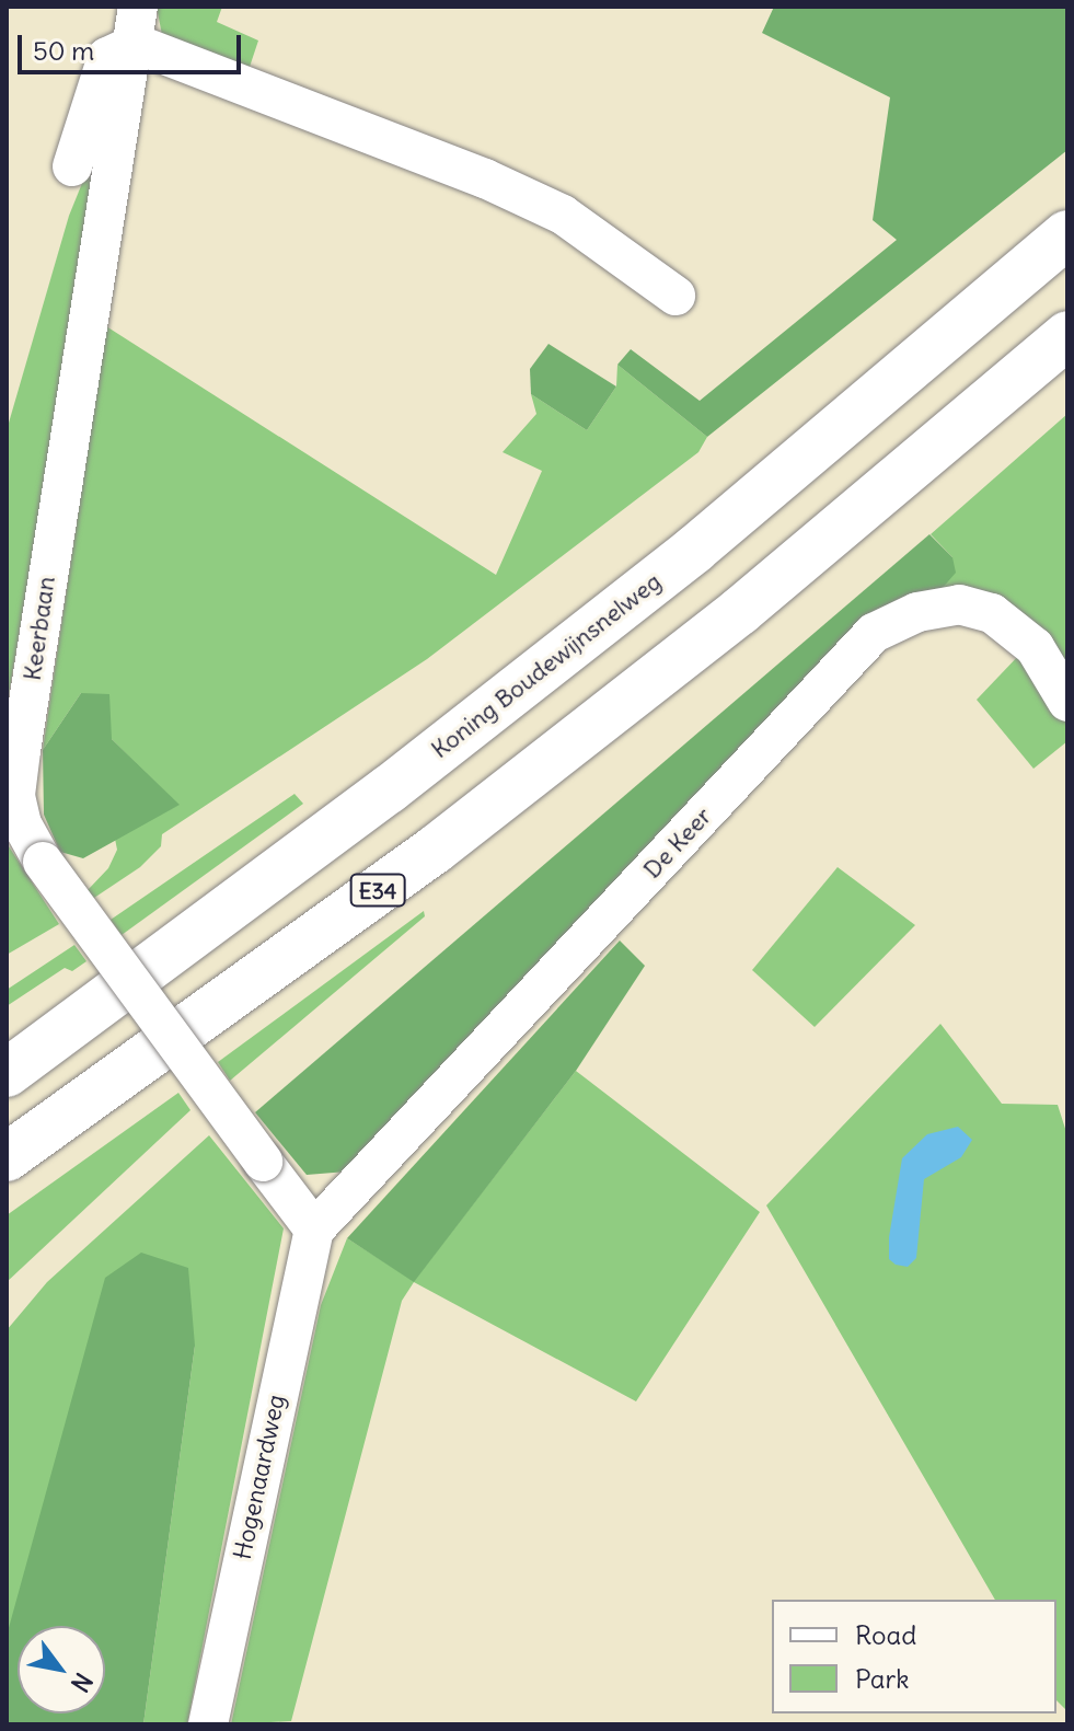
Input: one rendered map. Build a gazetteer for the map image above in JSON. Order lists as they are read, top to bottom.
{
  "streets": {
    "highway": ["Koning Boudewijnsnelweg", "E34"],
    "street": ["Keerbaan", "De Keer", "Hogenaardweg"]
  },
  "crossings": [
    ["Keerbaan", "De Keer"],
    ["Keerbaan", "Hogenaardweg"],
    ["De Keer", "Hogenaardweg"]
  ],
  "legend": ["Road", "Park"],
  "scale_bar": "50 m",
  "north": "bottom right"
}
